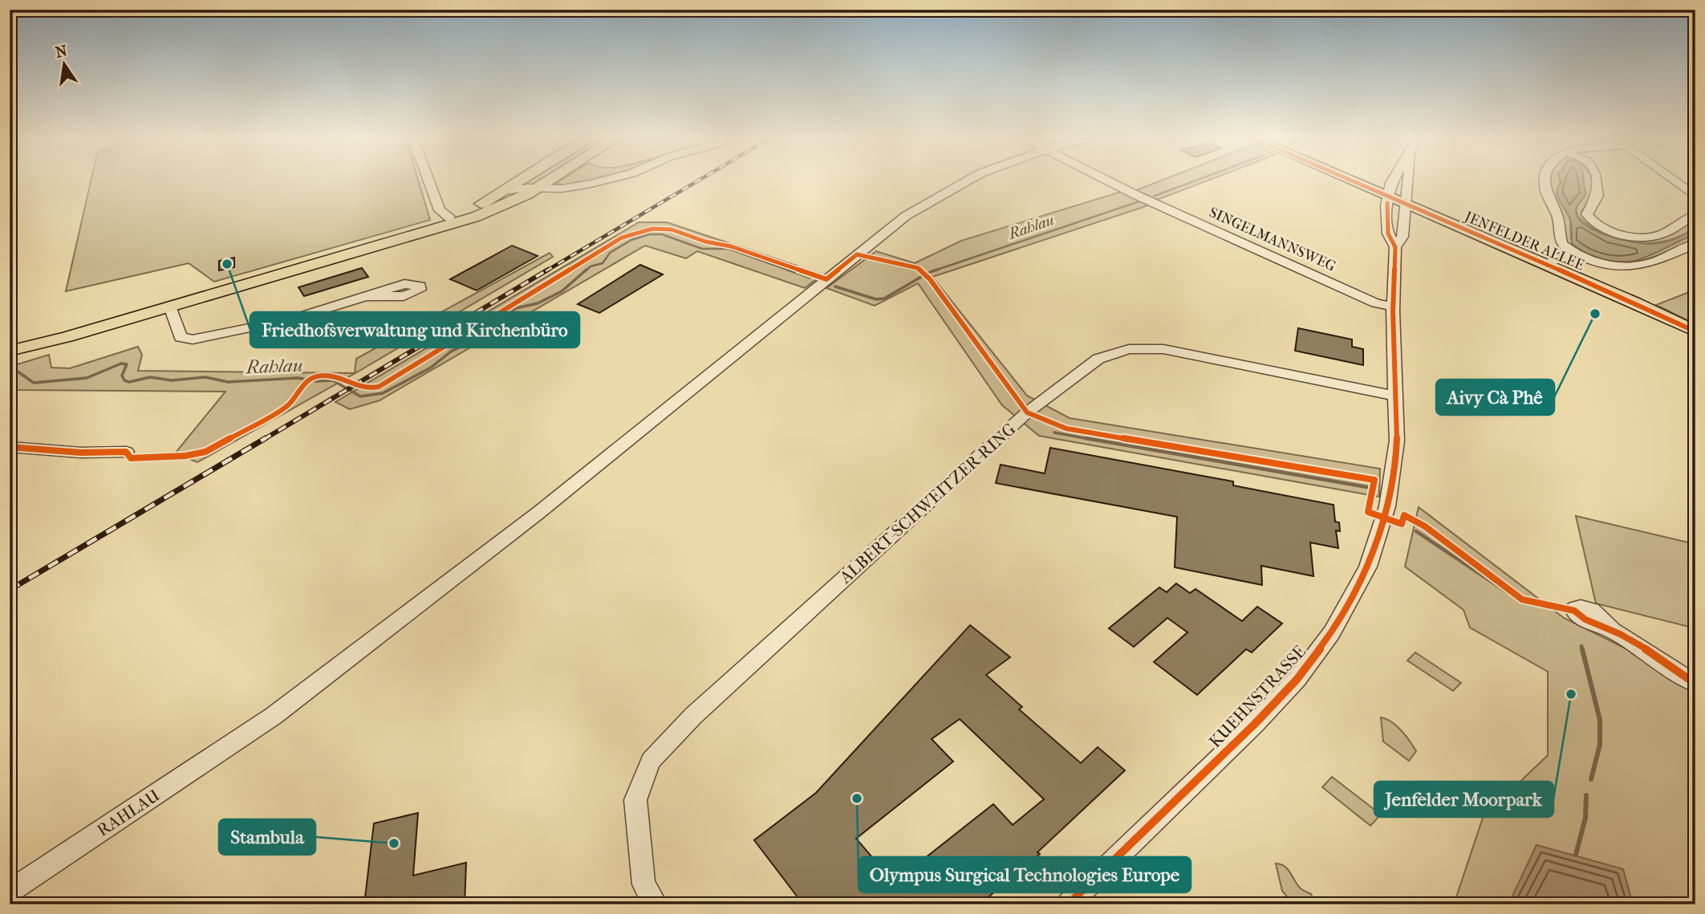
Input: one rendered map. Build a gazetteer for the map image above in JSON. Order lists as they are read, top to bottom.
{
  "streets": {
    "main road": ["JENFELDER ALLEE"],
    "street": [
      "SINGELMANNSWEG",
      "ALBERT-SCHWEITZER-RING",
      "KUEHNSTRASSE",
      "RAHLAU"
    ]
  },
  "crossings": [
    ["SINGELMANNSWEG", "KUEHNSTRASSE"],
    ["JENFELDER ALLEE", "KUEHNSTRASSE"],
    ["ALBERT-SCHWEITZER-RING", "KUEHNSTRASSE"]
  ],
  "water": ["Rahlau"],
  "places": [
    "Friedhofsverwaltung und Kirchenbüro",
    "Aivy Cà Phê",
    "Jenfelder Moorpark",
    "Olympus Surgical Technologies Europe",
    "Stambula"
  ],
  "north": "top"
}
